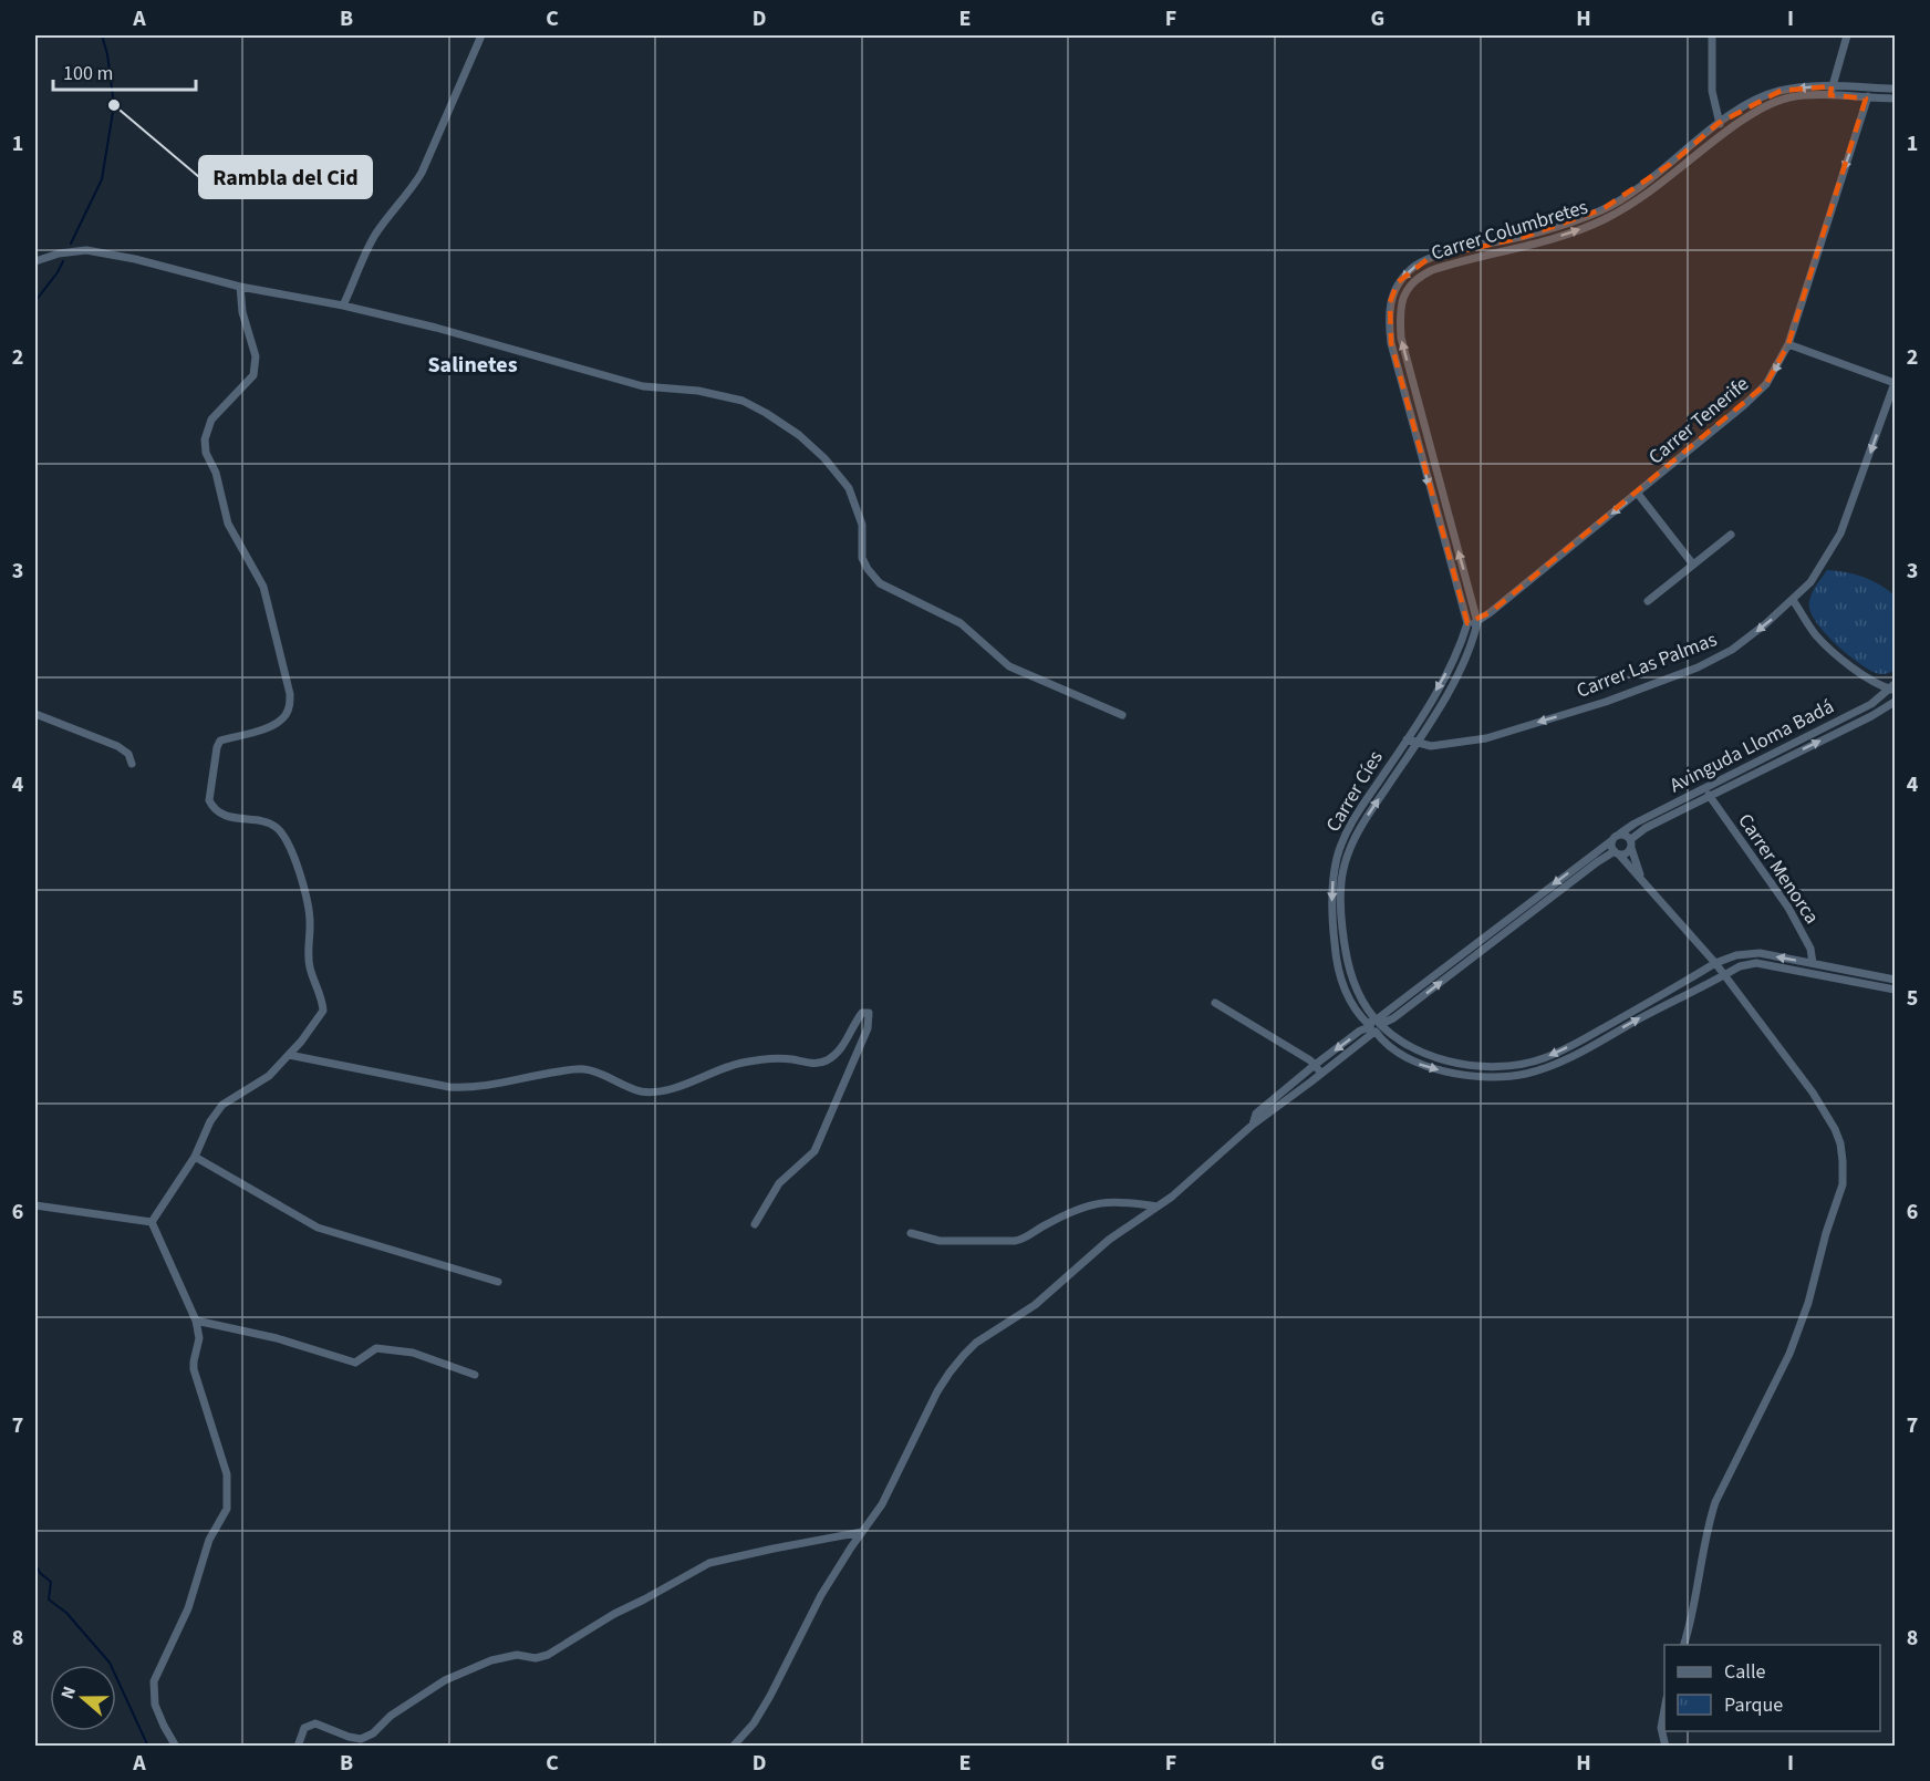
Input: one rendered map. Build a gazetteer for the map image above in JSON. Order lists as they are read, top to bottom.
{
  "streets": {
    "street": [
      "Carrer Columbretes",
      "Carrer Tenerife",
      "Carrer Las Palmas",
      "Avinguda Lloma Badá",
      "Carrer Cíes",
      "Carrer Menorca"
    ]
  },
  "crossings": [
    ["Carrer Columbretes", "Carrer Tenerife"],
    ["Carrer Columbretes", "Carrer Cíes"],
    ["Carrer Tenerife", "Carrer Cíes"],
    ["Carrer Las Palmas", "Carrer Cíes"],
    ["Avinguda Lloma Badá", "Carrer Menorca"],
    ["Carrer Cíes", "Carrer Menorca"]
  ],
  "one_way": ["Carrer Tenerife", "Carrer Las Palmas"],
  "districts": ["Salinetes"],
  "places": ["Rambla del Cid"],
  "legend": ["Calle", "Parque"],
  "scale_bar": "100 m",
  "north": "left",
  "grid": {
    "columns": [
      "A",
      "B",
      "C",
      "D",
      "E",
      "F",
      "G",
      "H",
      "I"
    ],
    "rows": [
      "1",
      "2",
      "3",
      "4",
      "5",
      "6",
      "7",
      "8"
    ]
  }
}
